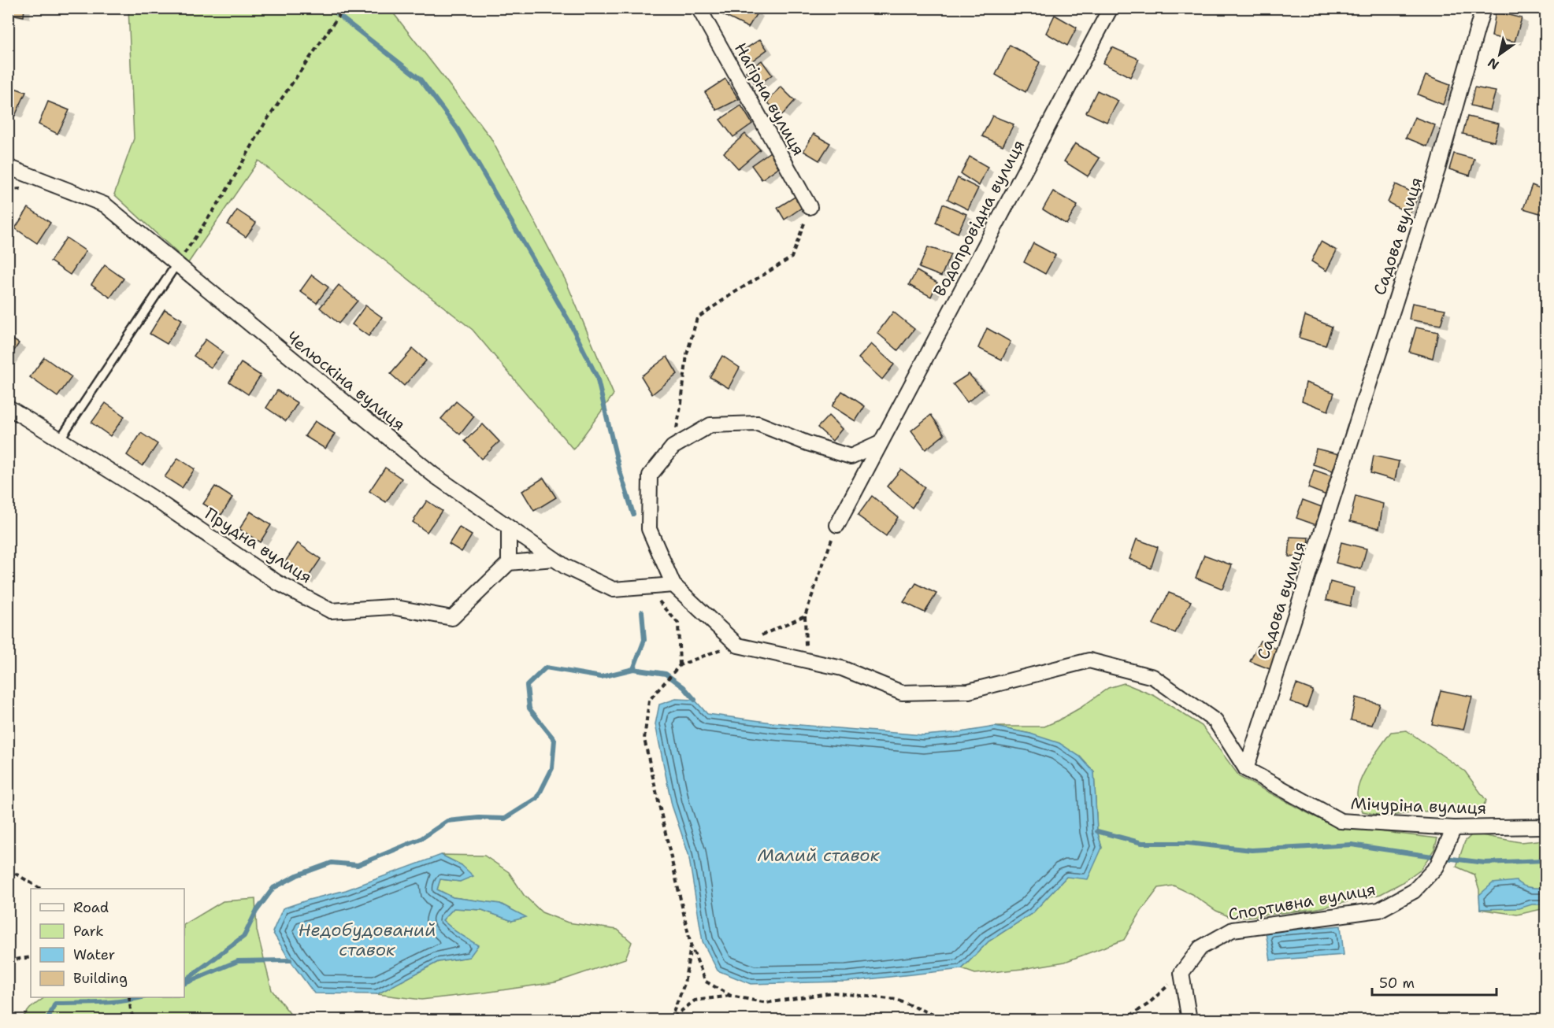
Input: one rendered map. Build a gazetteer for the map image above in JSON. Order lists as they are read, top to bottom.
{
  "streets": {
    "street": [
      "Нагірна вулиця",
      "Водопровідна вулиця",
      "Садова вулиця",
      "Челюскіна вулиця",
      "Прудна вулиця",
      "Мічуріна вулиця",
      "Спортивна вулиця"
    ]
  },
  "crossings": [
    ["Садова вулиця", "Мічуріна вулиця"],
    ["Мічуріна вулиця", "Спортивна вулиця"]
  ],
  "water": ["Малий ставок", "Недобудований ставок"],
  "legend": [
    "Road",
    "Park",
    "Water",
    "Building"
  ],
  "scale_bar": "50 m",
  "north": "bottom left"
}
